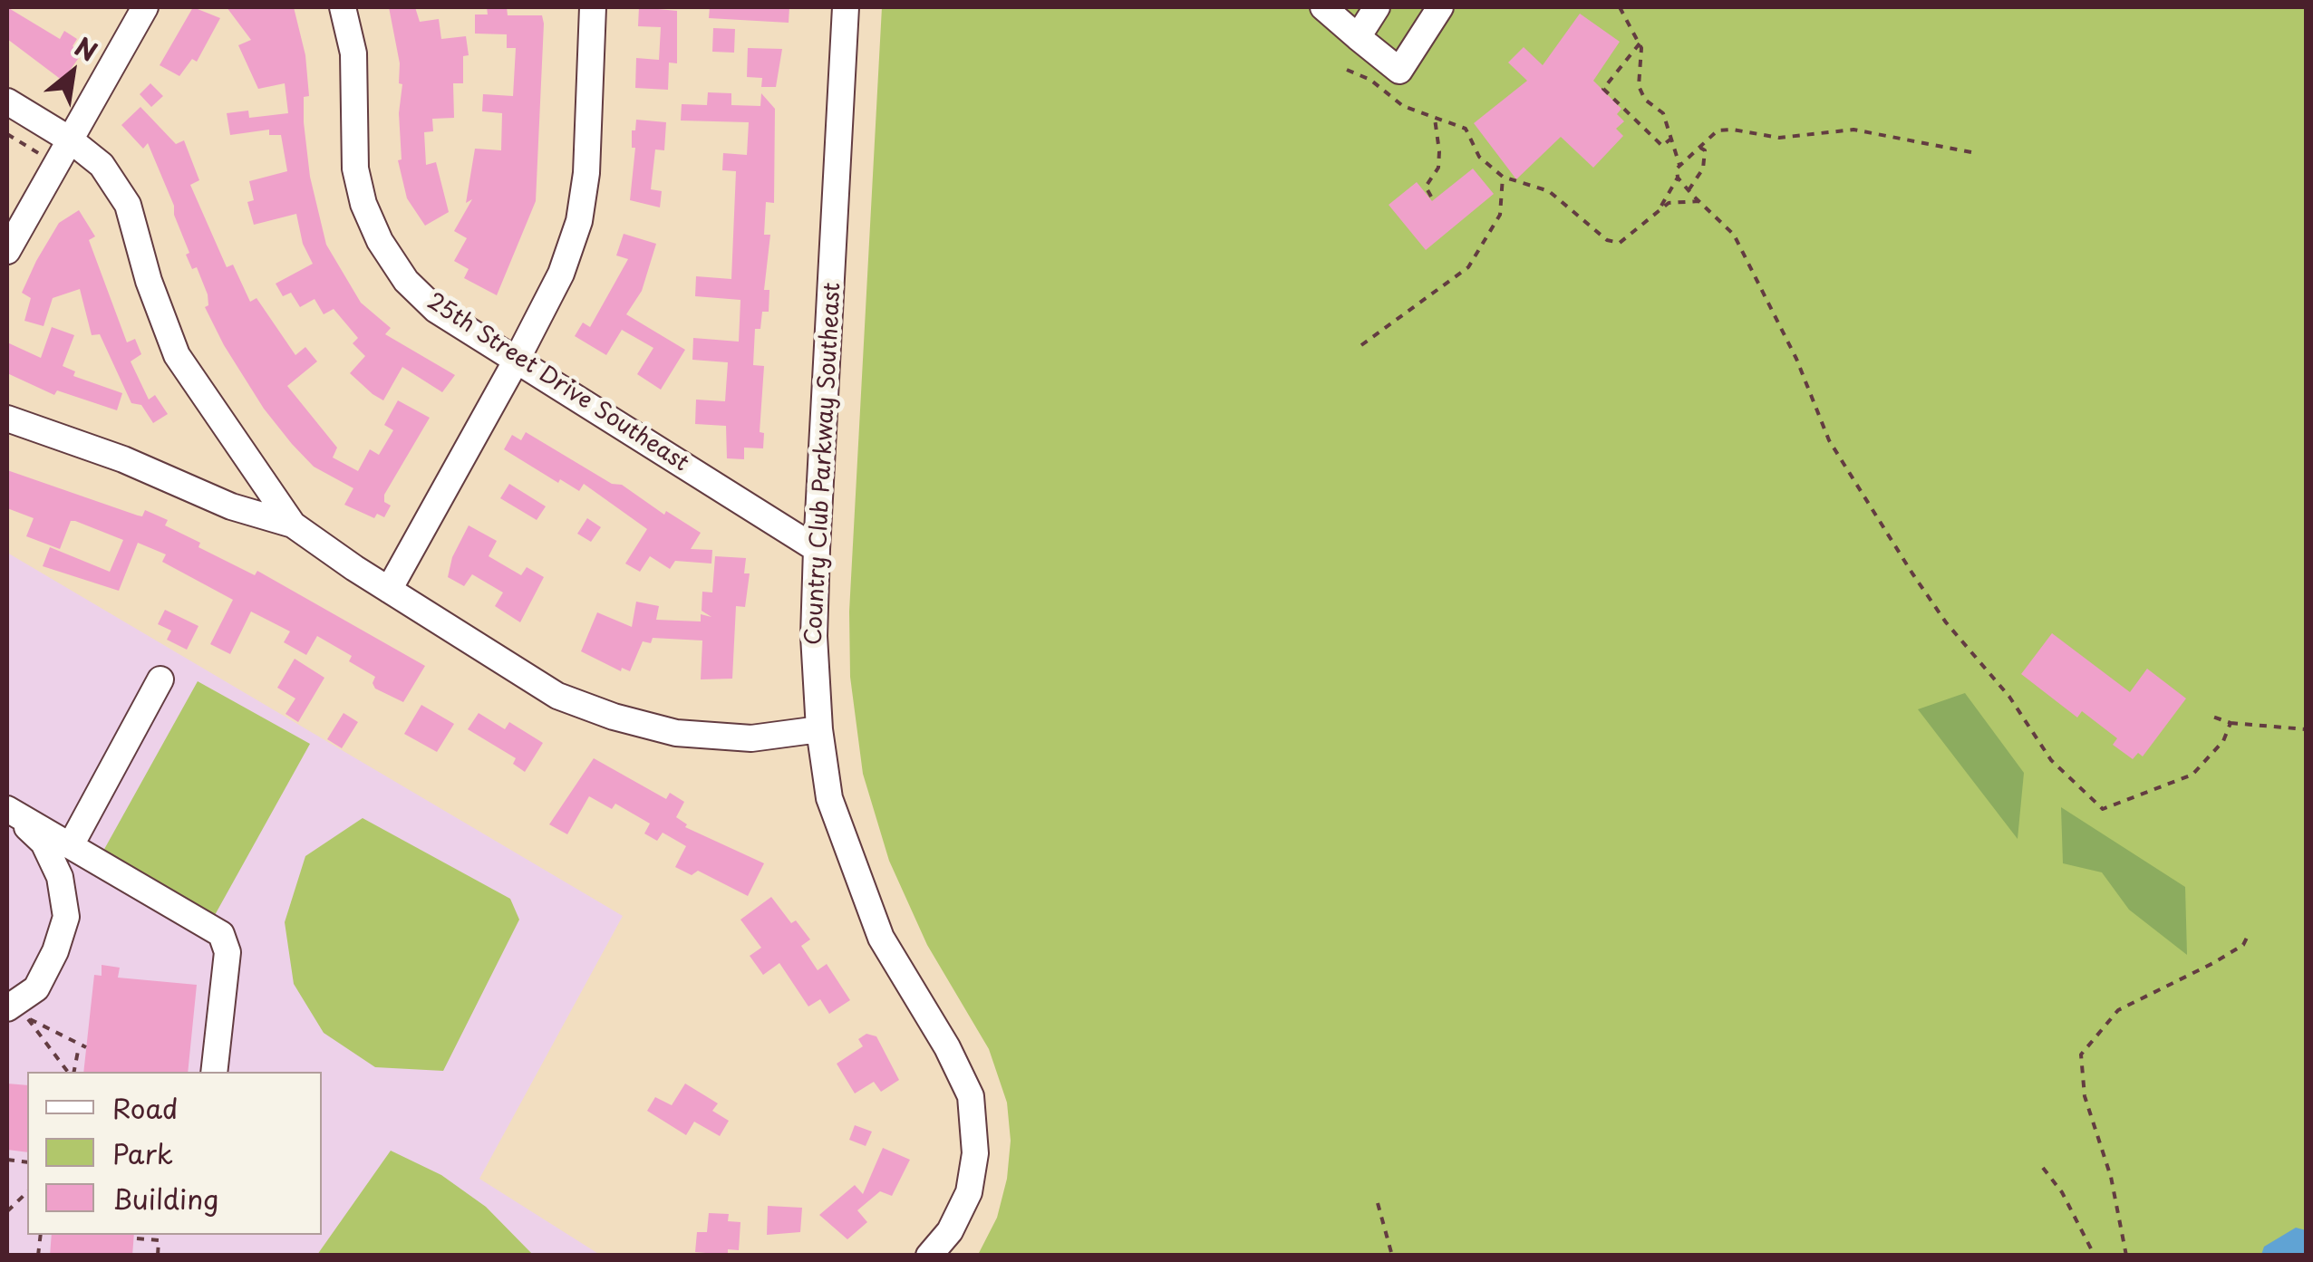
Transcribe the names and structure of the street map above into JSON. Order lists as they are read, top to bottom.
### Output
{
  "streets": {
    "street": ["25th Street Drive Southeast", "Country Club Parkway Southeast"]
  },
  "crossings": [
    ["25th Street Drive Southeast", "Country Club Parkway Southeast"]
  ],
  "legend": ["Road", "Park", "Building"],
  "north": "top right"
}
